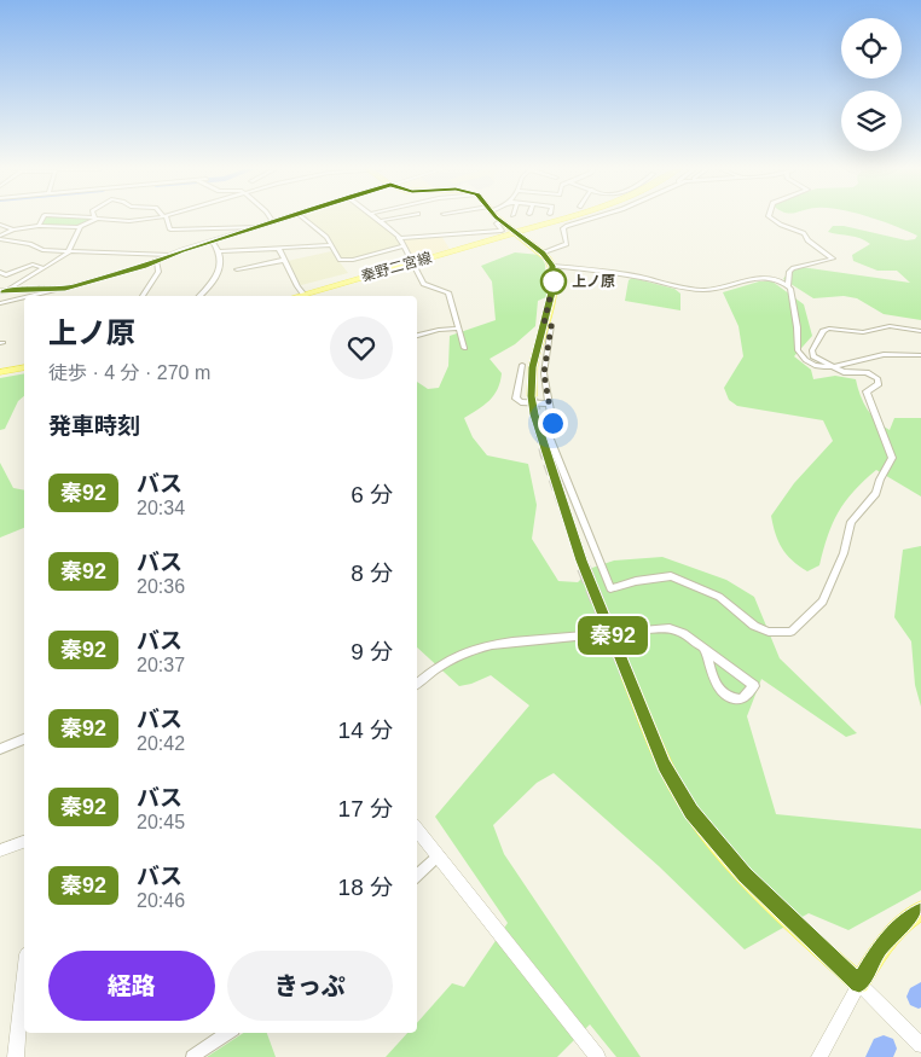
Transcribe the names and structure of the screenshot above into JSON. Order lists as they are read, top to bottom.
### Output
{
  "streets": {
    "main road": ["秦野二宮線"]
  },
  "places": ["上ノ原"],
  "lines": ["bus line 秦92"],
  "page": {
    "on_map": "秦92",
    "heading": [
      ["上ノ原", "徒歩 · 4 分 · 270 m"],
      "発車時刻"
    ],
    "list": [
      {
        "mark": "秦92",
        "name": "バス",
        "note": "20:34",
        "value": "6 分"
      },
      {
        "mark": "秦92",
        "name": "バス",
        "note": "20:36",
        "value": "8 分"
      },
      {
        "mark": "秦92",
        "name": "バス",
        "note": "20:37",
        "value": "9 分"
      },
      {
        "mark": "秦92",
        "name": "バス",
        "note": "20:42",
        "value": "14 分"
      },
      {
        "mark": "秦92",
        "name": "バス",
        "note": "20:45",
        "value": "17 分"
      },
      {
        "mark": "秦92",
        "name": "バス",
        "note": "20:46",
        "value": "18 分"
      }
    ],
    "buttons": ["経路", "きっぷ"]
  }
}
